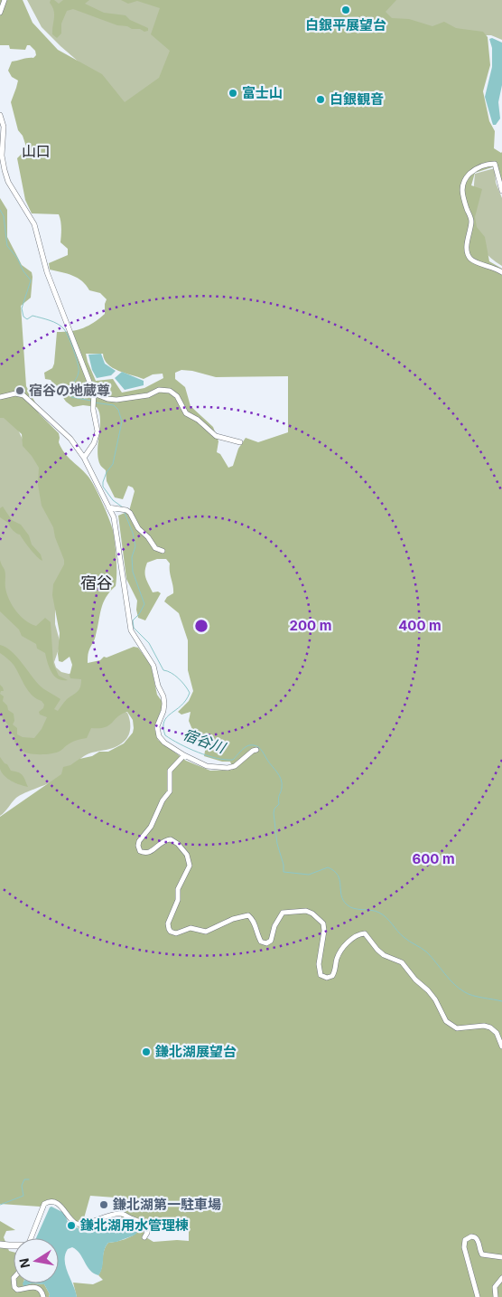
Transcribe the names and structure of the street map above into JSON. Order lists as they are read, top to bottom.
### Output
{
  "districts": ["山口", "宿谷"],
  "water": ["宿谷川"],
  "places": [
    "白銀平展望台",
    "富士山",
    "白銀観音",
    "宿谷の地蔵尊",
    "鎌北湖展望台",
    "鎌北湖第一駐車場",
    "鎌北湖用水管理棟"
  ],
  "north": "left",
  "rings": ["200 m", "400 m", "600 m"]
}
